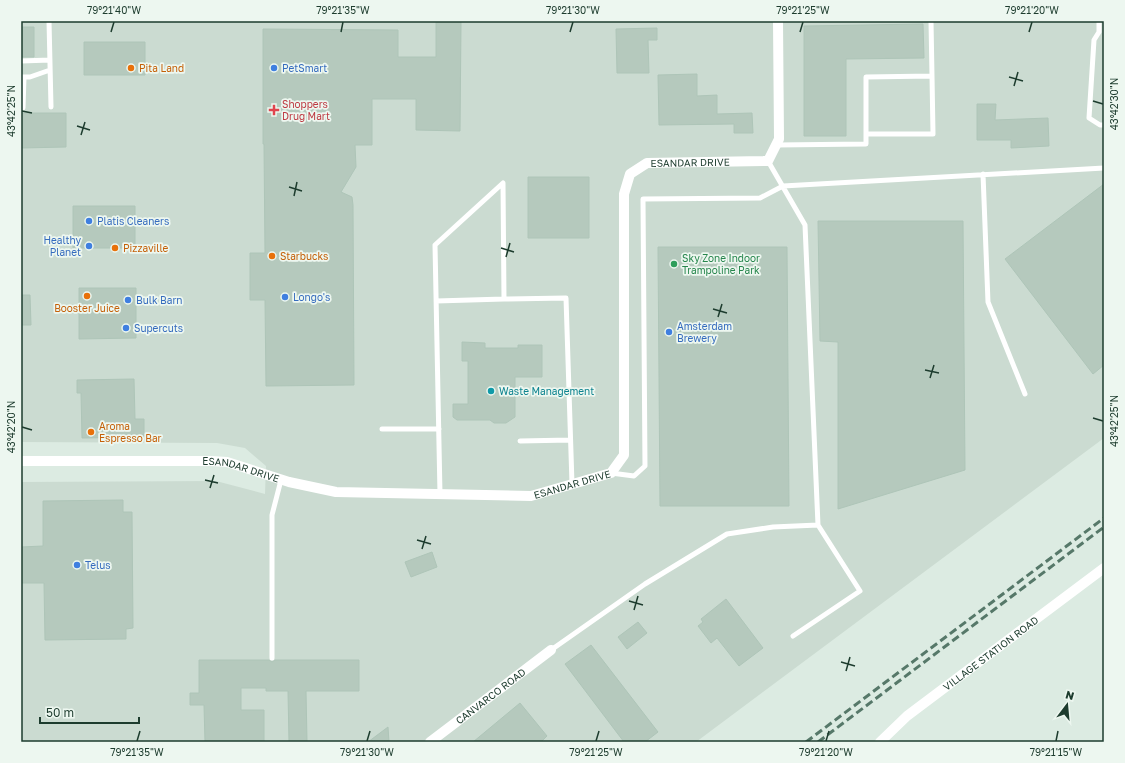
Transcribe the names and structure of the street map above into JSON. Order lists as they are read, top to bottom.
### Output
{
  "streets": {
    "street": ["ESANDAR DRIVE", "VILLAGE STATION ROAD", "CANVARCO ROAD"]
  },
  "places": {
    "other": [
      "Pita Land",
      "PetSmart",
      "Platis Cleaners",
      "Healthy Planet",
      "Pizzaville",
      "Starbucks",
      "Sky Zone Indoor Trampoline Park",
      "Booster Juice",
      "Longo's",
      "Bulk Barn",
      "Supercuts",
      "Amsterdam Brewery",
      "Waste Management",
      "Aroma Espresso Bar",
      "Telus"
    ],
    "health": ["Shoppers Drug Mart"]
  },
  "scale_bar": "50 m",
  "north": "top",
  "coordinates": [
    "79°21'40\"W",
    "79°21'35\"W",
    "79°21'30\"W",
    "79°21'25\"W",
    "79°21'20\"W",
    "43°42'30\"N",
    "43°42'25\"N",
    "43°42'20\"N",
    "79°21'15\"W"
  ]
}
